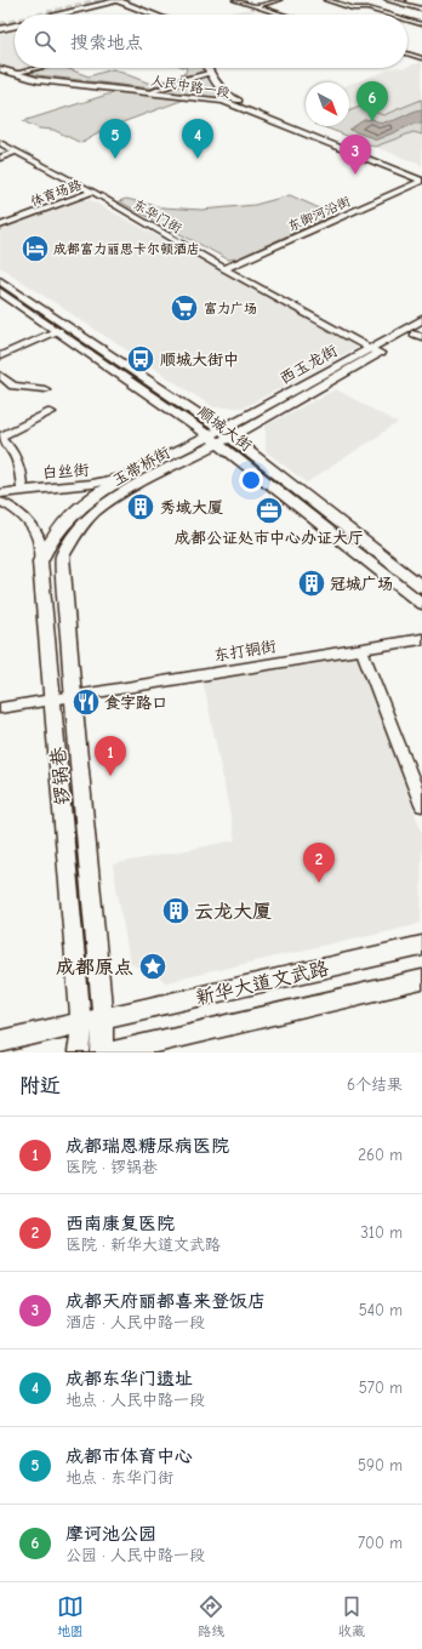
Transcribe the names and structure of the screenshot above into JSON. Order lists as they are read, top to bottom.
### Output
{
  "streets": {
    "main road": [
      "人民中路一段",
      "西玉龙街",
      "顺城大街",
      "玉带桥街",
      "锣锅巷",
      "新华大道文武路"
    ],
    "street": [
      "体育场路",
      "东御河沿街",
      "东华门街",
      "白丝街",
      "东打铜街"
    ]
  },
  "crossings": [
    ["人民中路一段", "东御河沿街"],
    ["体育场路", "东华门街"],
    ["东御河沿街", "东华门街"],
    ["东华门街", "西玉龙街"],
    ["西玉龙街", "顺城大街"],
    ["西玉龙街", "玉带桥街"],
    ["顺城大街", "玉带桥街"],
    ["玉带桥街", "锣锅巷"],
    ["东打铜街", "锣锅巷"],
    ["锣锅巷", "新华大道文武路"]
  ],
  "places": {
    "hotel": ["成都富力丽思卡尔顿酒店"],
    "supermarket": ["富力广场"],
    "bus stop": ["顺城大街中"],
    "building": ["秀域大厦", "冠城广场", "云龙大厦"],
    "office": ["成都公证处市中心办证大厅"],
    "restaurant": ["食字路口"],
    "place": ["成都原点"]
  },
  "north": "bottom right",
  "page": {
    "search": "搜索地点",
    "pins": [
      "6",
      "4",
      "5",
      "3",
      "1",
      "2"
    ],
    "heading": ["附近", "6个结果"],
    "list": [
      {
        "mark": "1",
        "name": "成都瑞恩糖尿病医院",
        "note": "医院 · 锣锅巷",
        "value": "260 m"
      },
      {
        "mark": "2",
        "name": "西南康复医院",
        "note": "医院 · 新华大道文武路",
        "value": "310 m"
      },
      {
        "mark": "3",
        "name": "成都天府丽都喜来登饭店",
        "note": "酒店 · 人民中路一段",
        "value": "540 m"
      },
      {
        "mark": "4",
        "name": "成都东华门遗址",
        "note": "地点 · 人民中路一段",
        "value": "570 m"
      },
      {
        "mark": "5",
        "name": "成都市体育中心",
        "note": "地点 · 东华门街",
        "value": "590 m"
      },
      {
        "mark": "6",
        "name": "摩诃池公园",
        "note": "公园 · 人民中路一段",
        "value": "700 m"
      }
    ],
    "nav": ["地图", "路线", "收藏"]
  }
}
